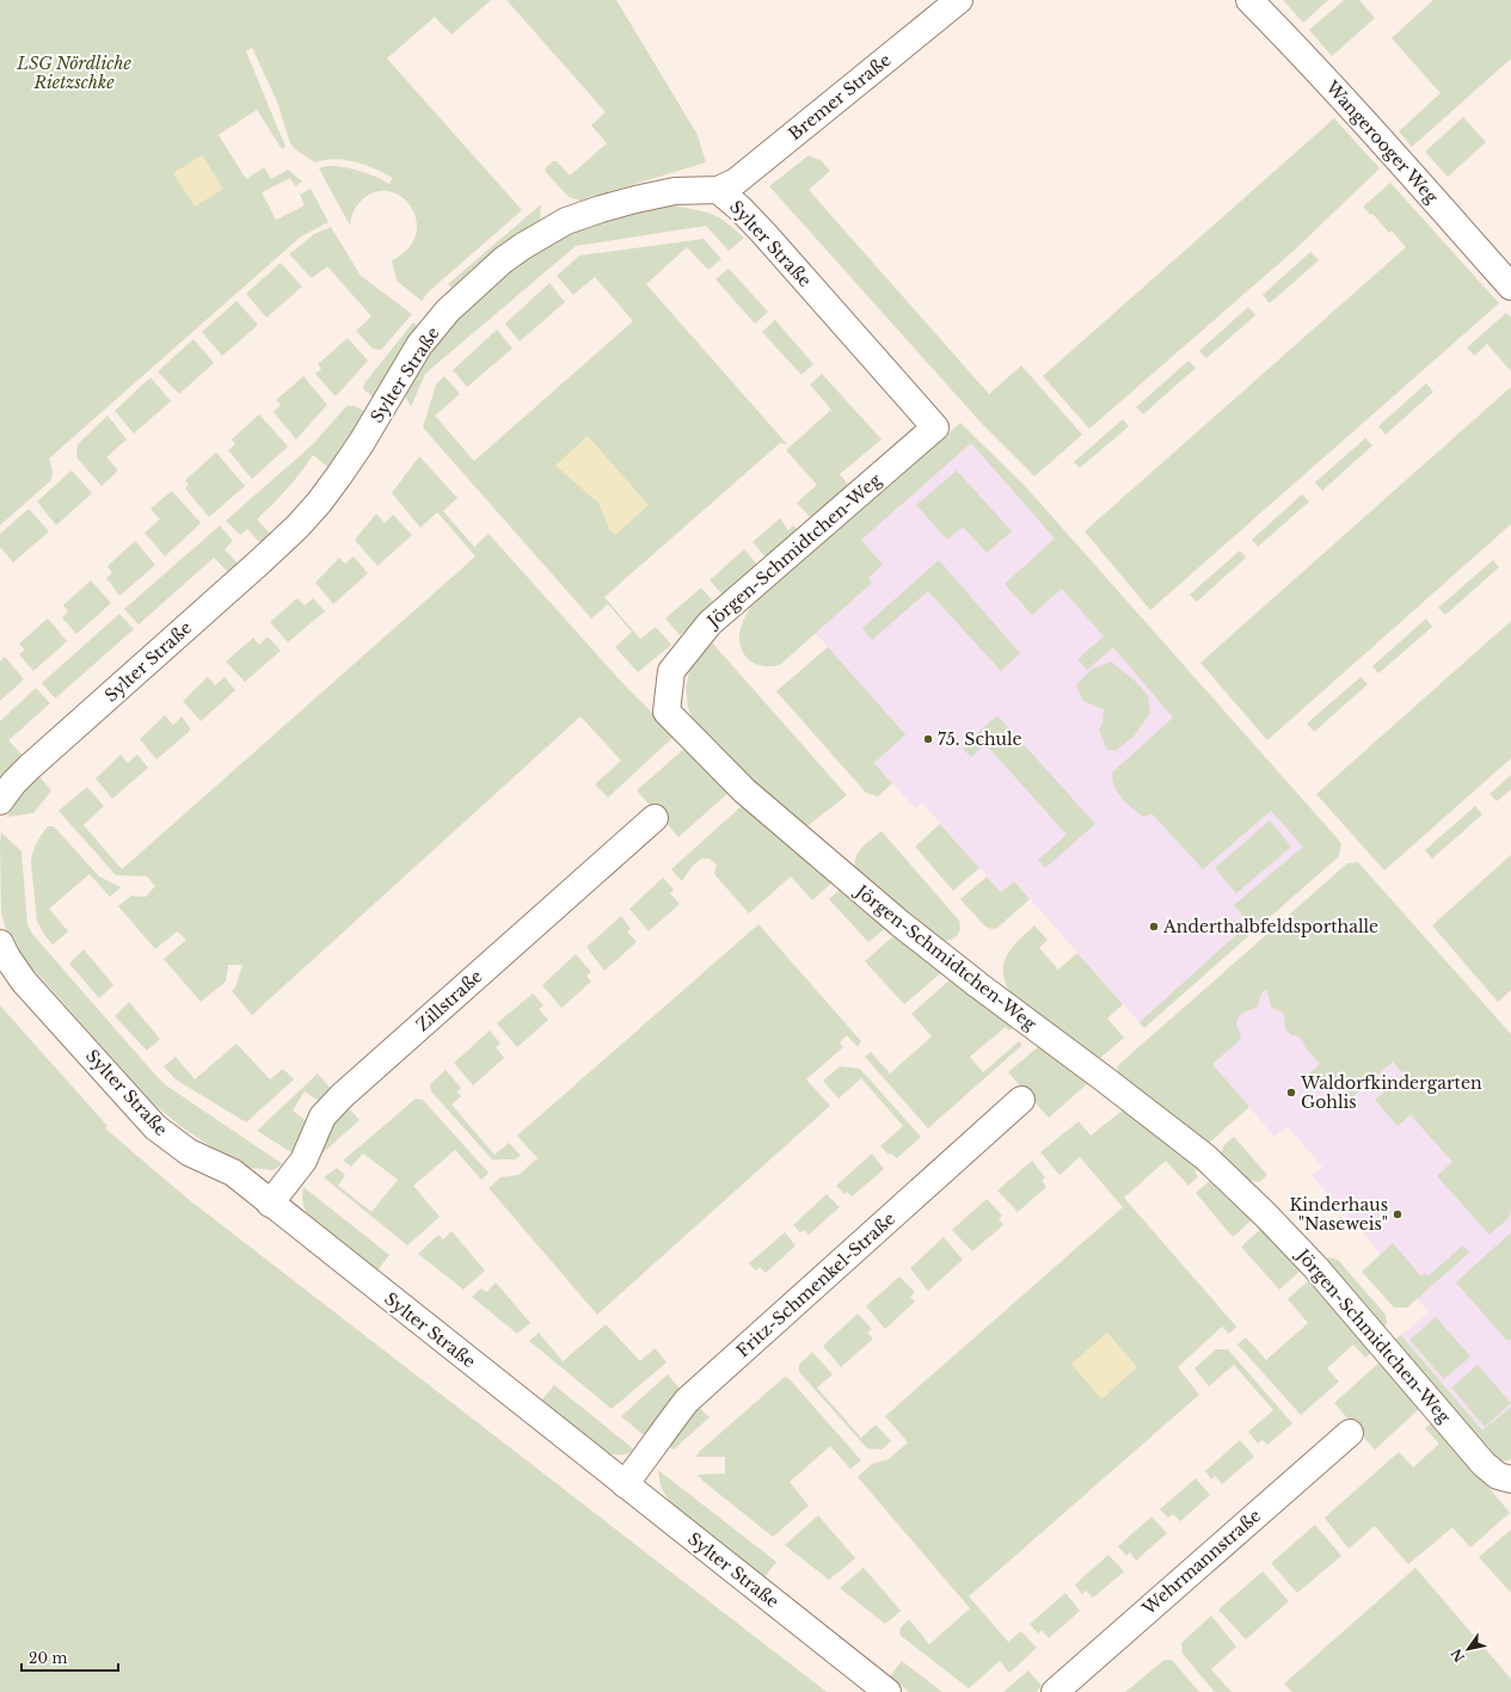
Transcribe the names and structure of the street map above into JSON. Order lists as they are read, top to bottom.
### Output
{
  "streets": {
    "street": [
      "Bremer Straße",
      "Wangerooger Weg",
      "Sylter Straße",
      "Jörgen-Schmidtchen-Weg",
      "Zillstraße",
      "Fritz-Schmenkel-Straße",
      "Wehrmannstraße"
    ]
  },
  "crossings": [
    ["Bremer Straße", "Sylter Straße"],
    ["Sylter Straße", "Jörgen-Schmidtchen-Weg"],
    ["Sylter Straße", "Zillstraße"],
    ["Sylter Straße", "Fritz-Schmenkel-Straße"]
  ],
  "parks": ["LSG Nördliche Rietzschke"],
  "places": [
    "75. Schule",
    "Anderthalbfeldsporthalle",
    "Waldorfkindergarten Gohlis",
    "Kinderhaus \"Naseweis\""
  ],
  "scale_bar": "20 m",
  "north": "bottom left"
}
